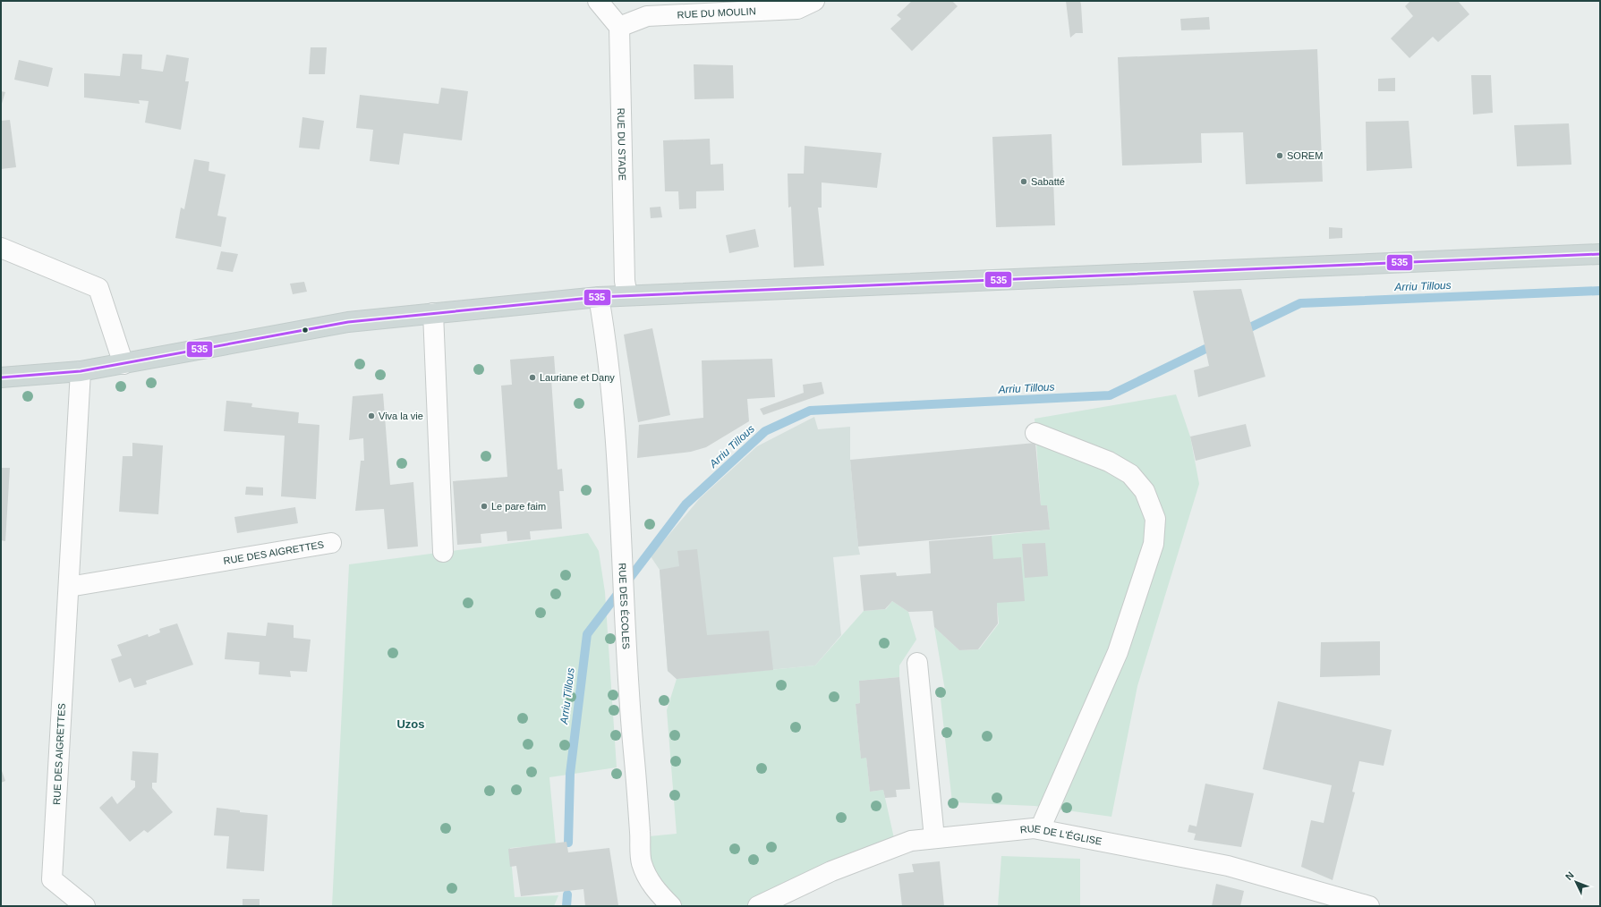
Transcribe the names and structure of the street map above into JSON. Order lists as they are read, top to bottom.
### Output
{
  "streets": {
    "street": [
      "RUE DU MOULIN",
      "RUE DU STADE",
      "RUE DES AIGRETTES",
      "RUE DES ÉCOLES",
      "RUE DE L'ÉGLISE"
    ]
  },
  "crossings": [
    ["RUE DU MOULIN", "RUE DU STADE"]
  ],
  "districts": ["Uzos"],
  "water": ["Arriu Tillous"],
  "places": [
    "SOREM",
    "Sabatté",
    "Lauriane et Dany",
    "Viva la vie",
    "Le pare faim"
  ],
  "lines": ["transit line 535"],
  "north": "top left"
}
